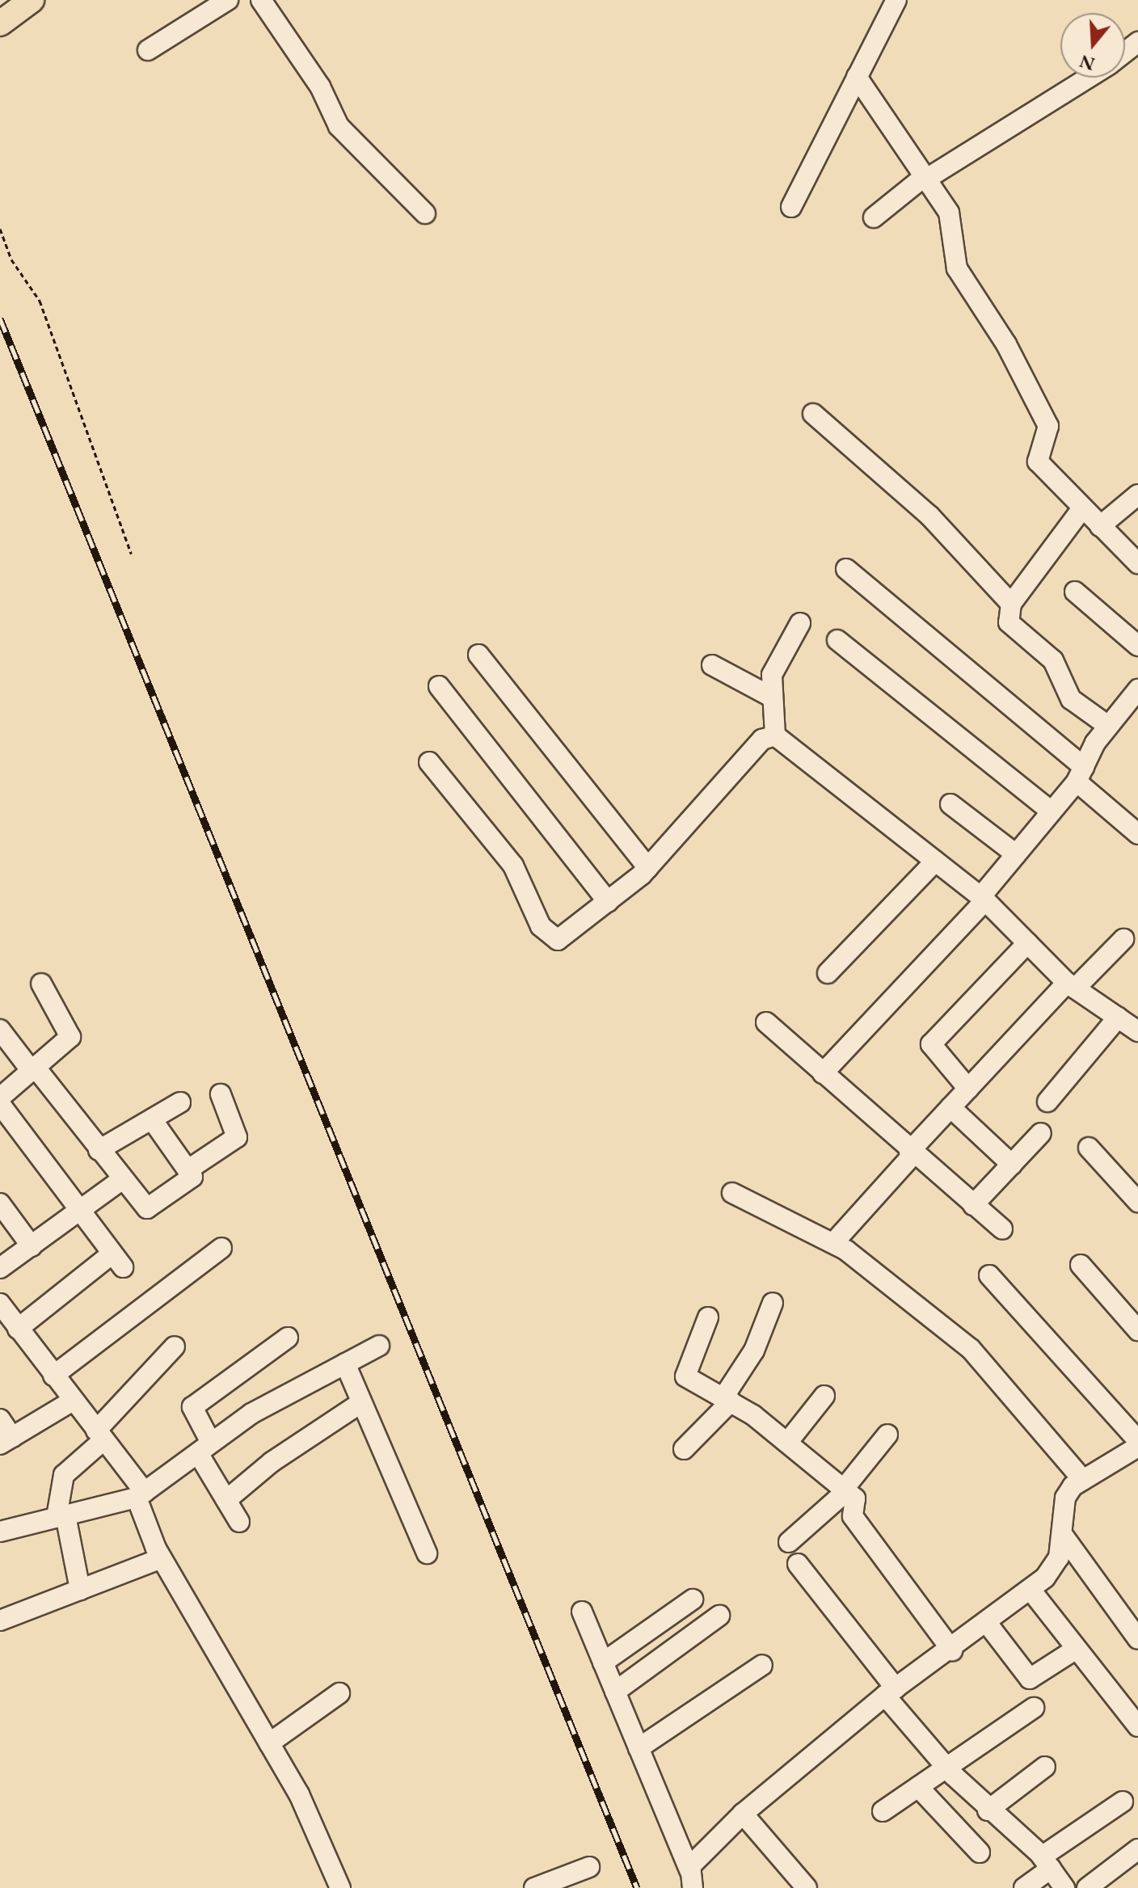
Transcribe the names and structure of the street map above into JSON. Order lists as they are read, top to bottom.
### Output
{
  "north": "bottom"
}
